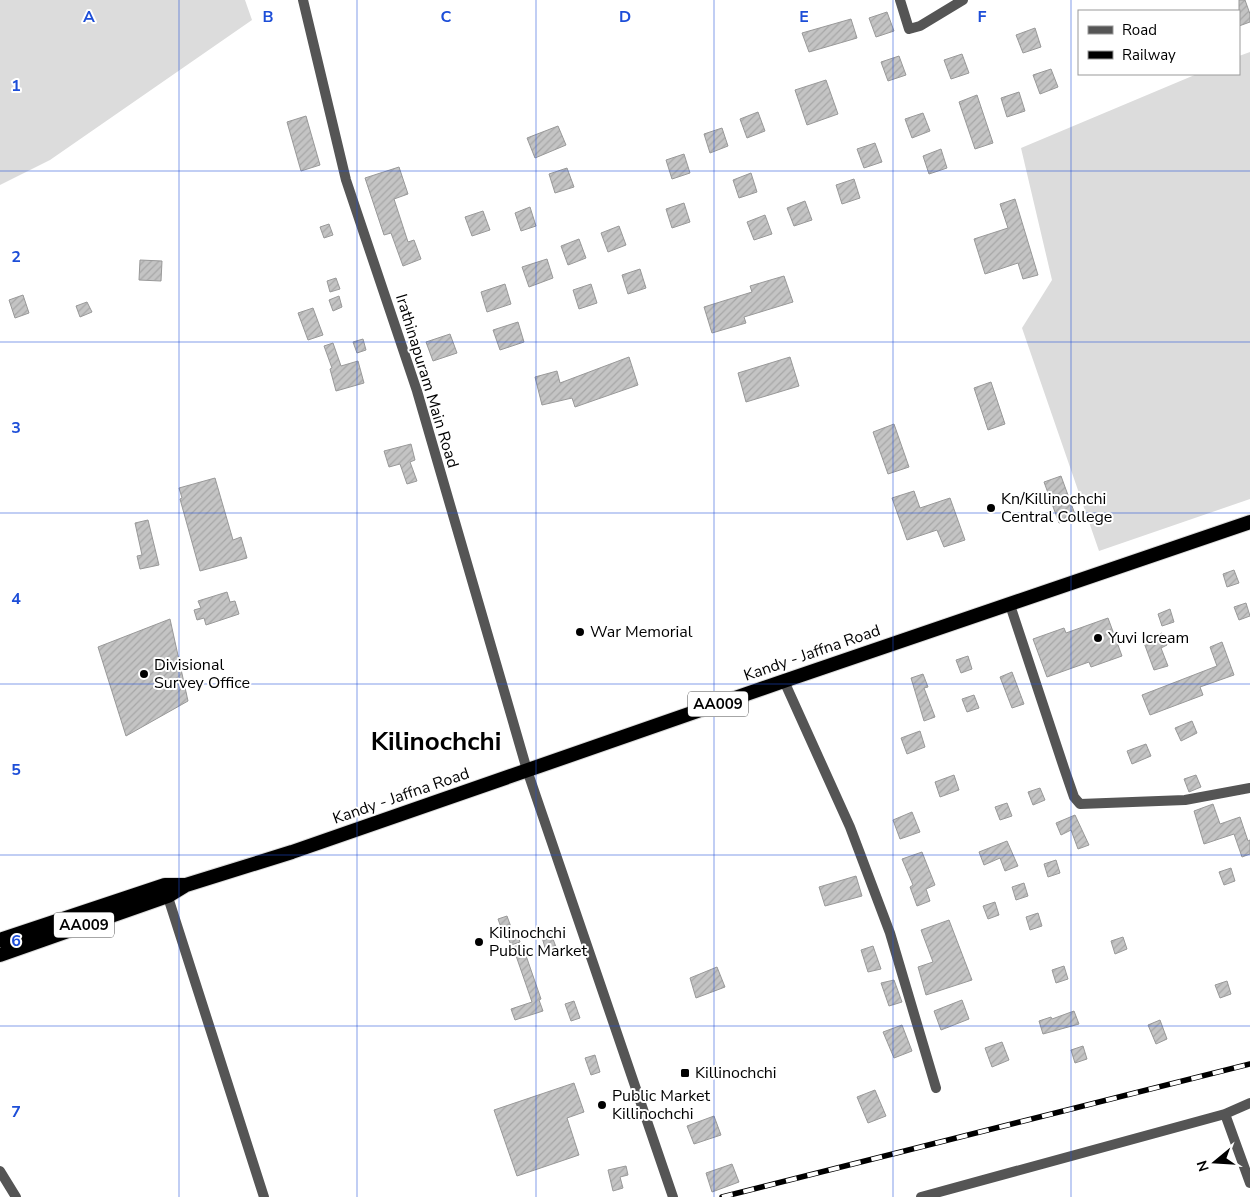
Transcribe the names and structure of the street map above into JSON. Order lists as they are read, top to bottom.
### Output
{
  "streets": {
    "highway": ["Kandy - Jaffna Road", "AA009"],
    "street": ["Irathinapuram Main Road"]
  },
  "crossings": [
    ["Irathinapuram Main Road", "Kandy - Jaffna Road"]
  ],
  "districts": ["Kilinochchi"],
  "places": {
    "other": [
      "Kn/Killinochchi Central College",
      "War Memorial",
      "Yuvi Icream",
      "Divisional Survey Office",
      "Kilinochchi Public Market",
      "Public Market Killinochchi"
    ],
    "transit": ["Killinochchi"]
  },
  "legend": ["Road", "Railway"],
  "north": "left",
  "grid": {
    "columns": [
      "A",
      "B",
      "C",
      "D",
      "E",
      "F"
    ],
    "rows": [
      "1",
      "2",
      "3",
      "4",
      "5",
      "6",
      "7"
    ]
  }
}
